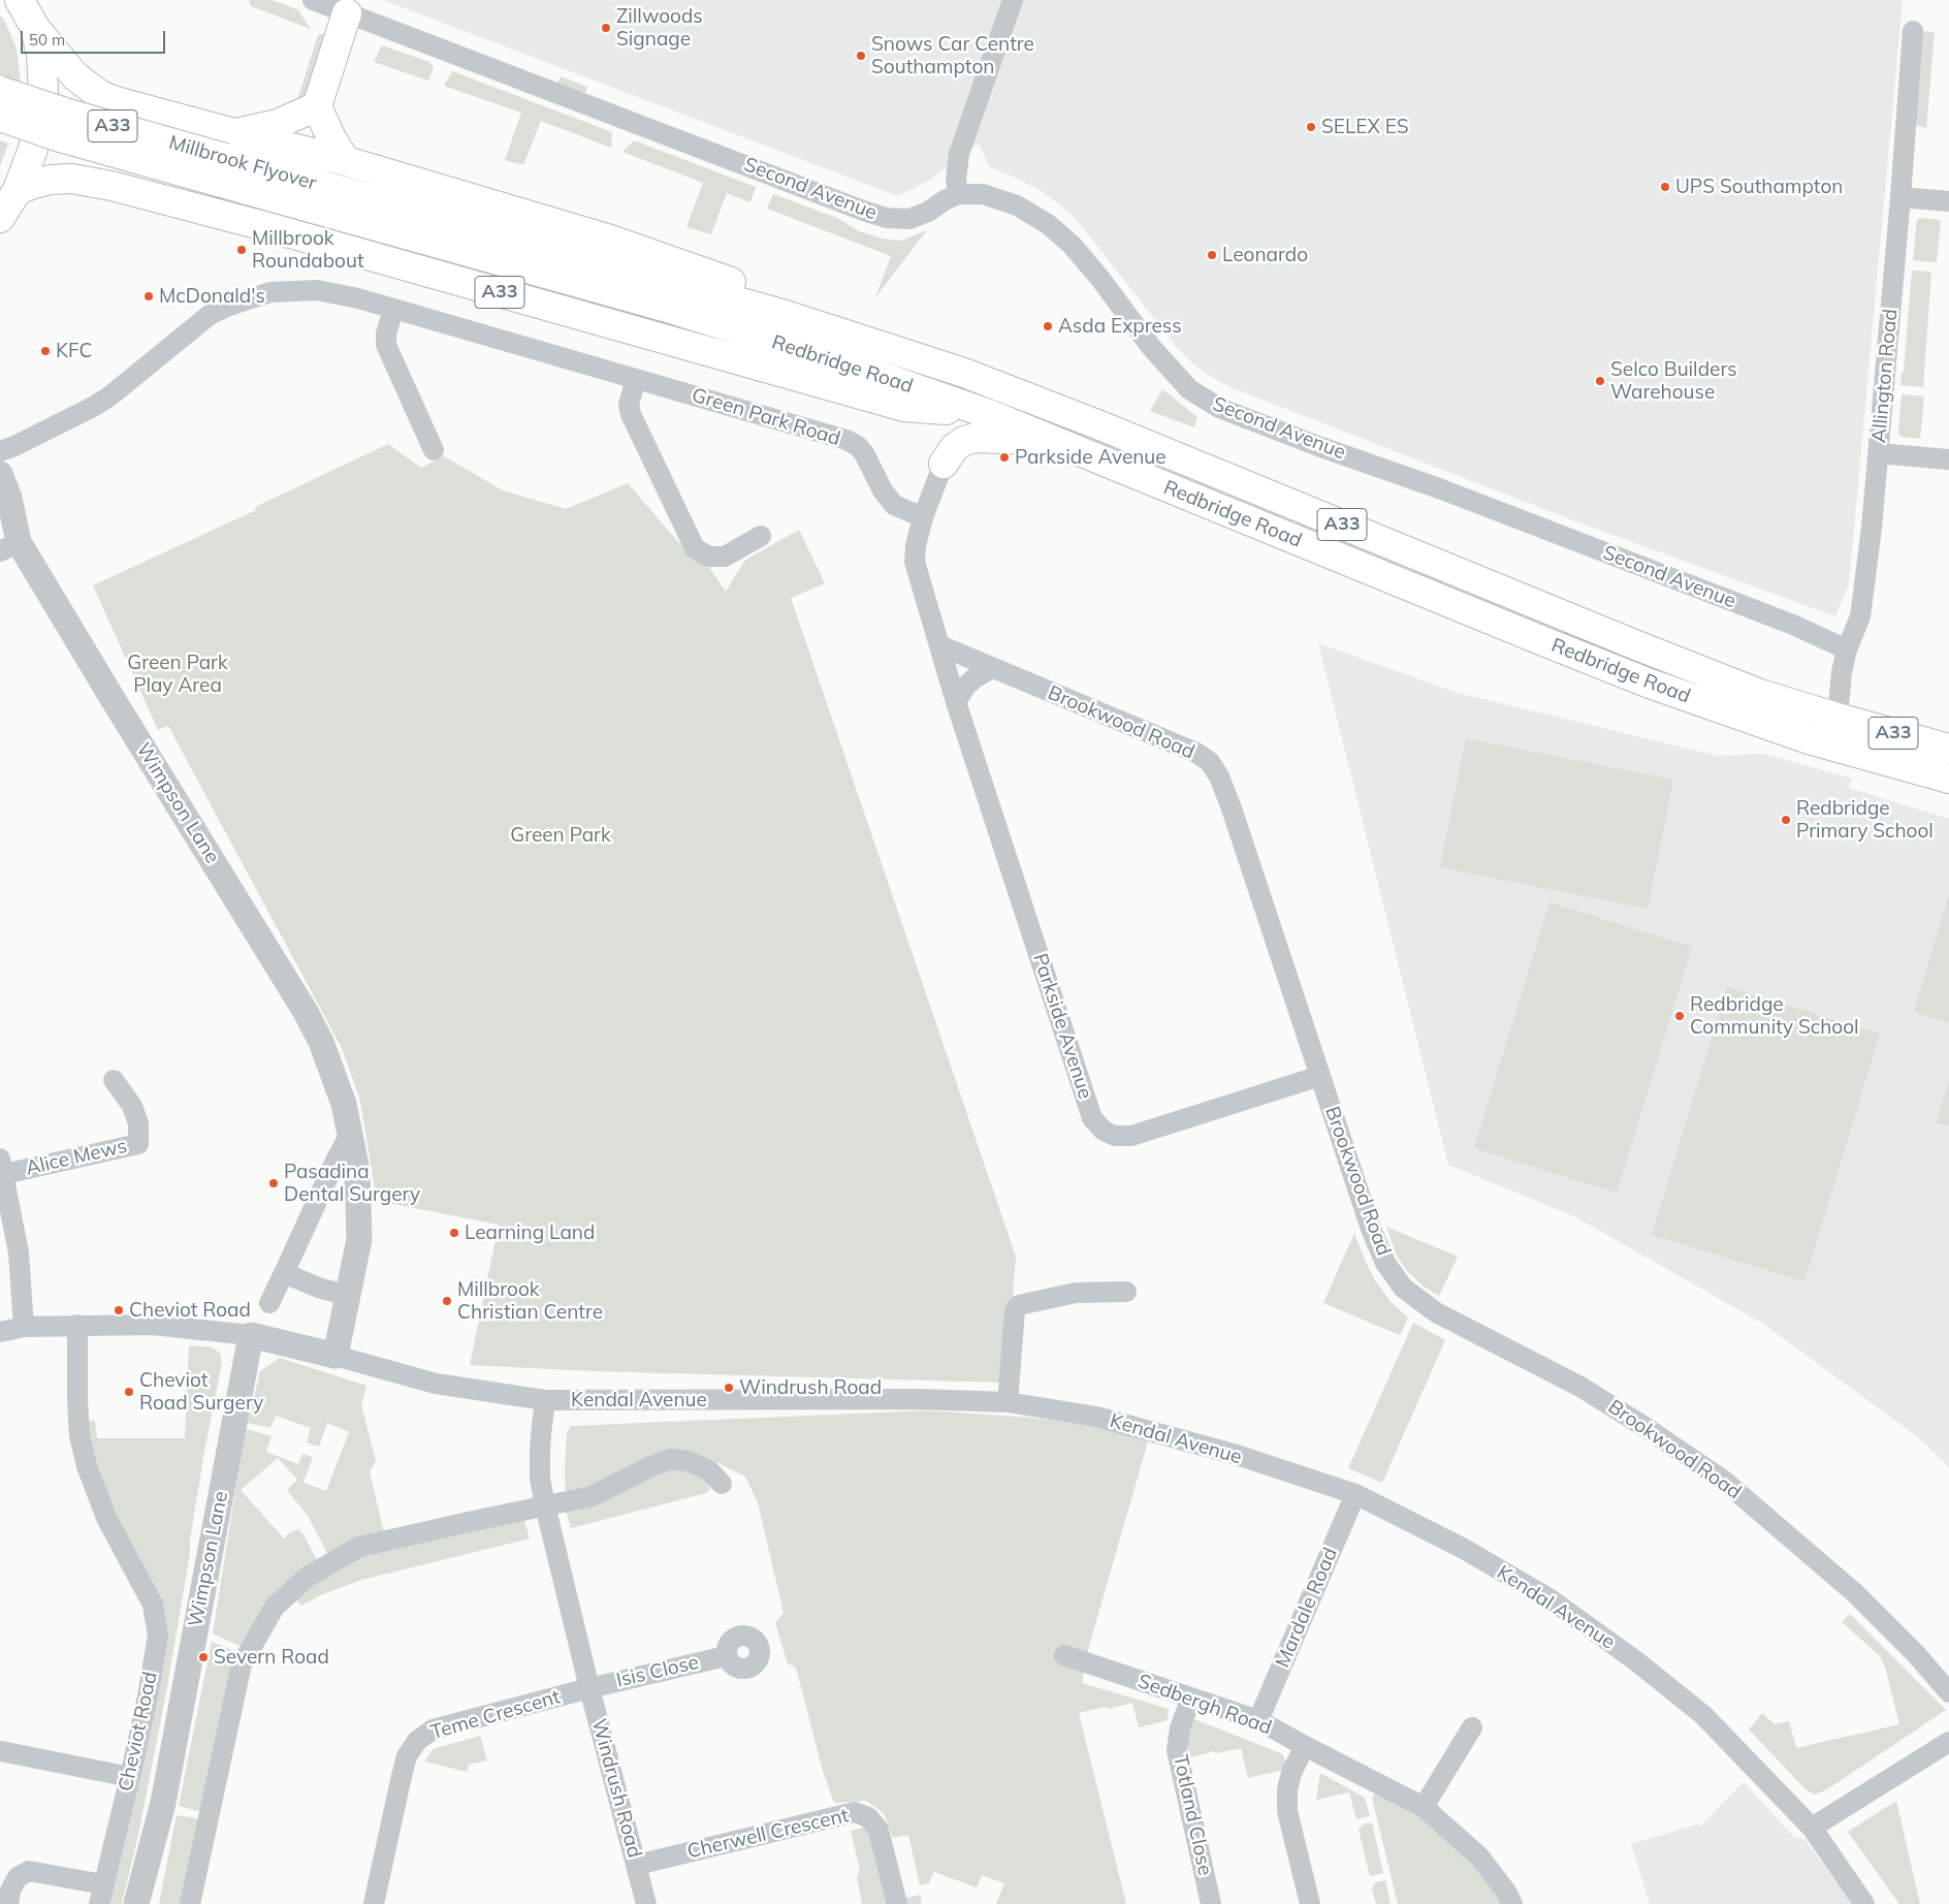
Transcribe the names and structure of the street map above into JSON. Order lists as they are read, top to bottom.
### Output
{
  "streets": {
    "main road": ["A33", "Millbrook Flyover", "Redbridge Road"],
    "street": [
      "Second Avenue",
      "Allington Road",
      "Green Park Road",
      "Brookwood Road",
      "Wimpson Lane",
      "Parkside Avenue",
      "Alice Mews",
      "Kendal Avenue",
      "Mardale Road",
      "Isis Close",
      "Sedbergh Road",
      "Teme Crescent",
      "Cheviot Road",
      "Windrush Road",
      "Totland Close",
      "Cherwell Crescent"
    ]
  },
  "crossings": [
    ["A33", "Millbrook Flyover"],
    ["A33", "Redbridge Road"],
    ["Millbrook Flyover", "Redbridge Road"],
    ["Second Avenue", "Allington Road"],
    ["Redbridge Road", "Allington Road"],
    ["Green Park Road", "Parkside Avenue"],
    ["Brookwood Road", "Parkside Avenue"],
    ["Wimpson Lane", "Kendal Avenue"],
    ["Kendal Avenue", "Mardale Road"],
    ["Kendal Avenue", "Windrush Road"],
    ["Mardale Road", "Sedbergh Road"],
    ["Isis Close", "Teme Crescent"],
    ["Isis Close", "Windrush Road"],
    ["Sedbergh Road", "Totland Close"],
    ["Teme Crescent", "Windrush Road"],
    ["Windrush Road", "Cherwell Crescent"]
  ],
  "parks": ["Green Park Play Area", "Green Park"],
  "places": [
    "Zillwoods Signage",
    "Snows Car Centre Southampton",
    "SELEX ES",
    "UPS Southampton",
    "Millbrook Roundabout",
    "Leonardo",
    "McDonald's",
    "Asda Express",
    "KFC",
    "Selco Builders Warehouse",
    "Parkside Avenue",
    "Redbridge Primary School",
    "Redbridge Community School",
    "Pasadina Dental Surgery",
    "Learning Land",
    "Millbrook Christian Centre",
    "Cheviot Road",
    "Windrush Road",
    "Cheviot Road Surgery",
    "Severn Road"
  ],
  "scale_bar": "50 m"
}
